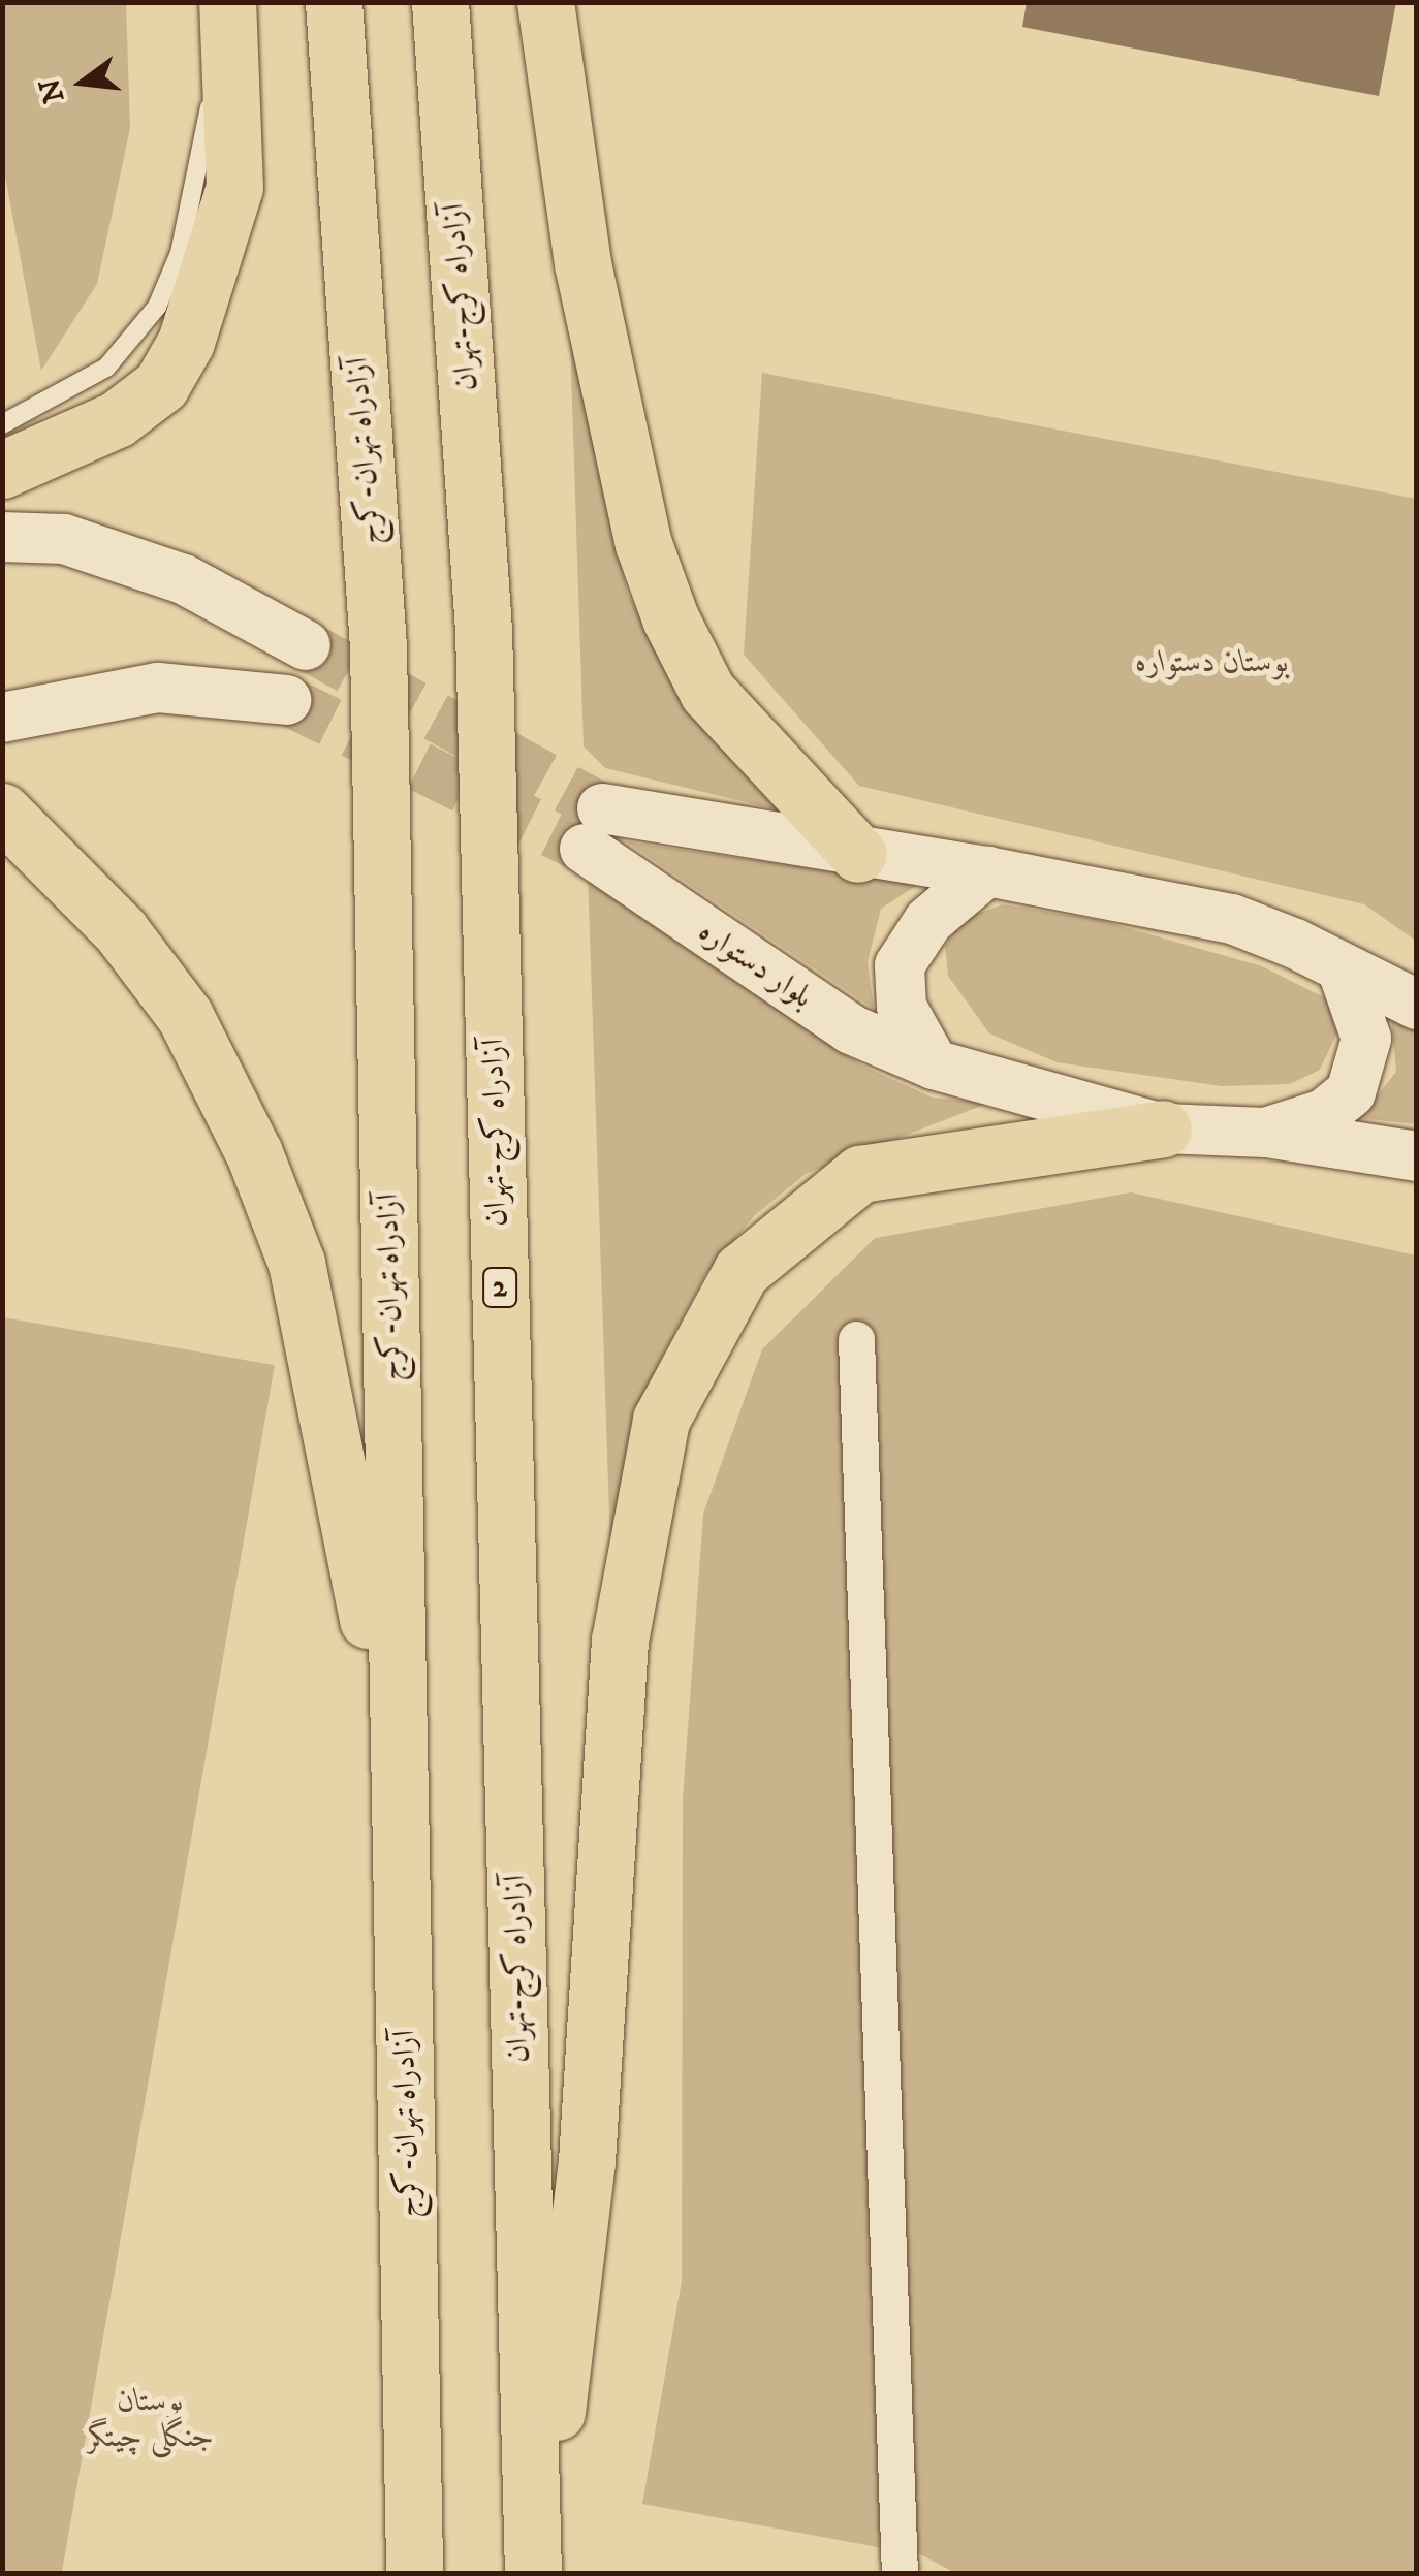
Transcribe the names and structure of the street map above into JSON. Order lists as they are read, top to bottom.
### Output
{
  "streets": {
    "highway": ["آزادراه کرج-تهران", "آزادراه تهران-کرج", "2"],
    "main road": ["بلوار دستواره"]
  },
  "parks": ["بوستان دستواره", "بوستان جنگلی چیتگر"],
  "north": "left"
}
